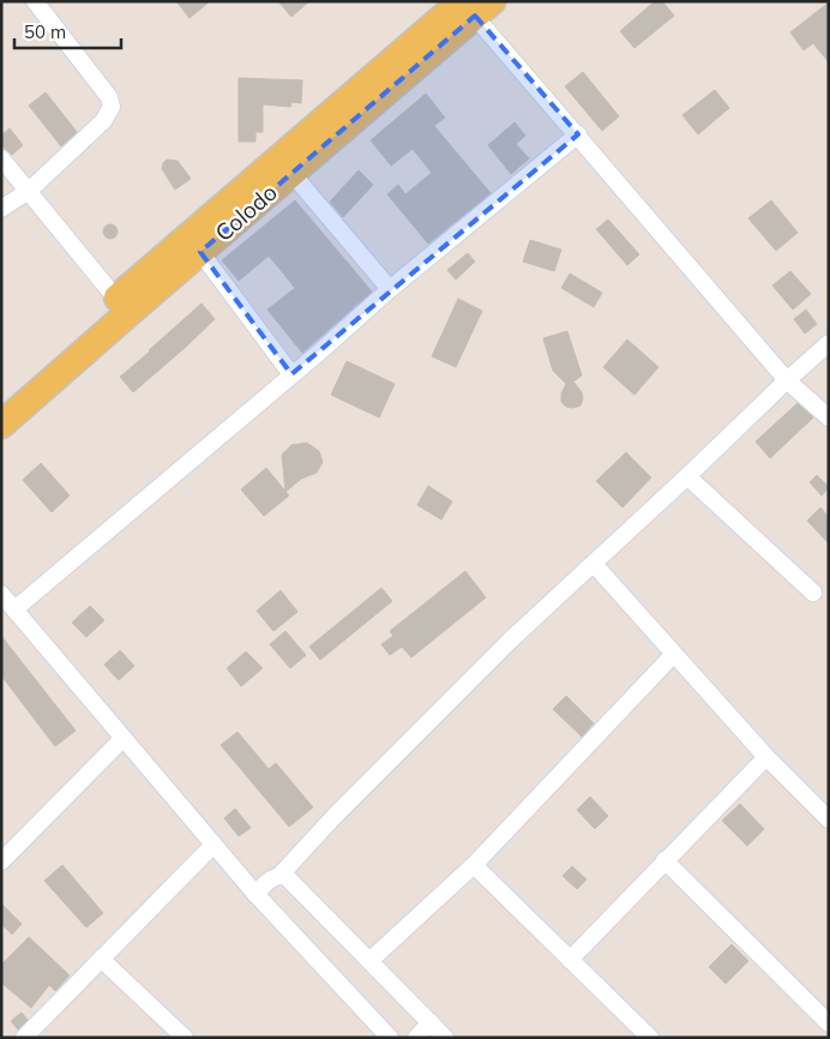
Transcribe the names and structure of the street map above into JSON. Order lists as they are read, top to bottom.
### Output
{
  "streets": {
    "main road": ["Colodo"]
  },
  "scale_bar": "50 m"
}
